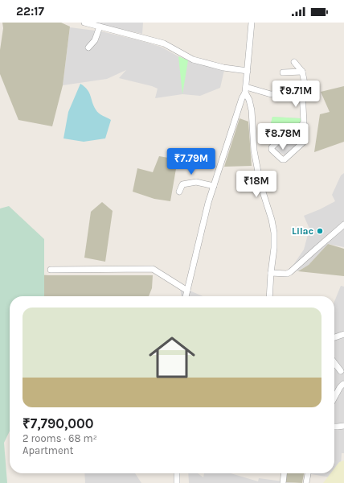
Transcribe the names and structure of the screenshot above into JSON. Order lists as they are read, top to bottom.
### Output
{
  "places": ["Lilac"],
  "page": {
    "status": "22:17",
    "price": [
      "₹9.71M",
      "₹8.78M",
      "₹7.79M",
      "₹18M"
    ],
    "list": [
      {
        "name": "₹7,790,000",
        "note": "2 rooms · 68 m² · Apartment"
      }
    ]
  }
}
